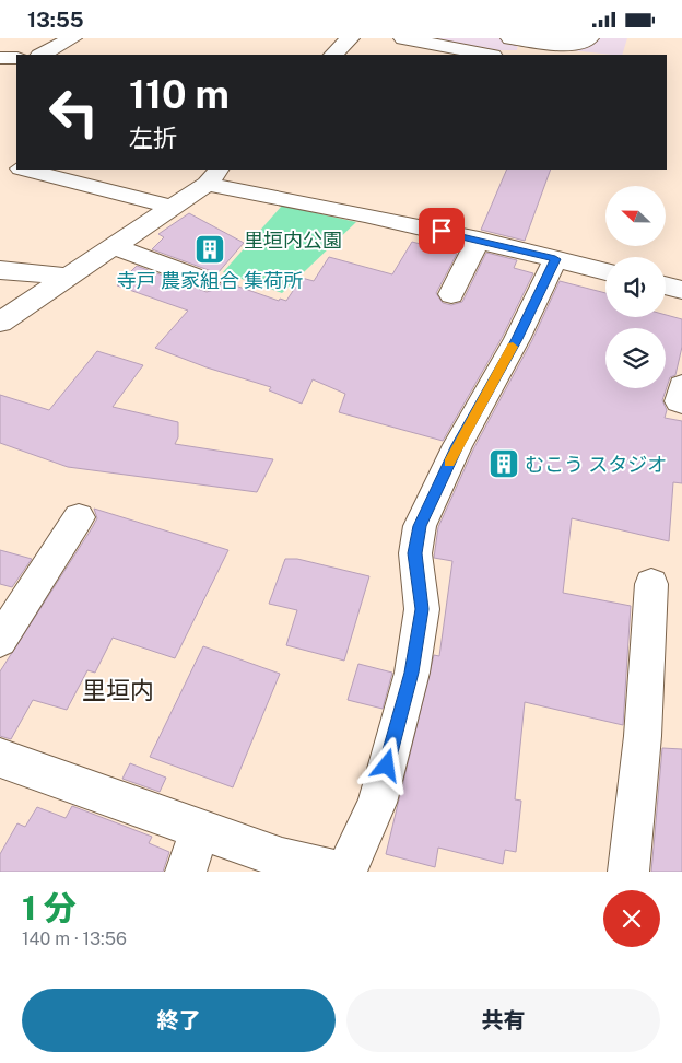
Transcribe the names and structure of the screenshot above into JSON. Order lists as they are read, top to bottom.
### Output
{
  "districts": ["里垣内"],
  "parks": ["里垣内公園"],
  "places": {
    "building": ["寺戸 農家組合 集荷所", "むこう スタジオ"]
  },
  "north": "left",
  "page": {
    "status": "13:55",
    "turn": ["110 m", "左折"],
    "heading": ["1 分", "140 m · 13:56"],
    "buttons": ["終了", "共有"]
  }
}
